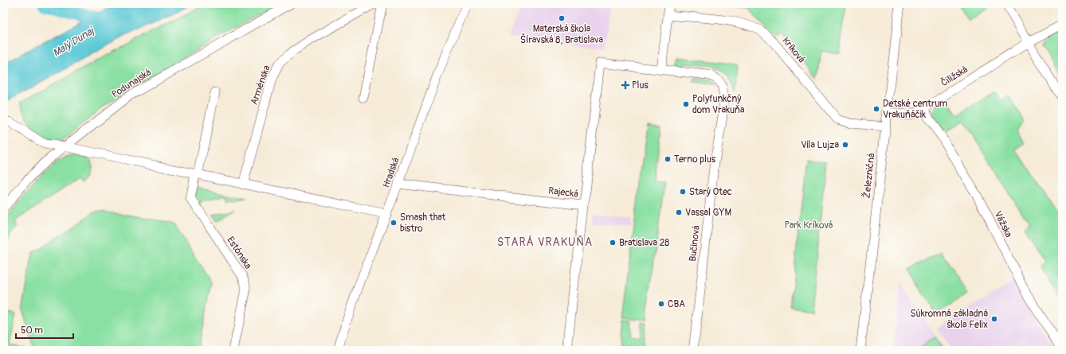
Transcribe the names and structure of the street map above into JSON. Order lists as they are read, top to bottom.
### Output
{
  "streets": {
    "street": [
      "Kríková",
      "Čiližská",
      "Podunajská",
      "Arménska",
      "Hradská",
      "Železničná",
      "Rajecká",
      "Vážska",
      "Bučinová",
      "Estónska"
    ]
  },
  "crossings": [
    ["Kríková", "Železničná"],
    ["Čiližská", "Železničná"],
    ["Čiližská", "Vážska"],
    ["Hradská", "Rajecká"],
    ["Rajecká", "Bučinová"]
  ],
  "districts": ["STARÁ VRAKUŇA"],
  "water": ["Malý Dunaj"],
  "parks": ["Park Kríková"],
  "places": {
    "other": [
      "Materská škola Šíravská 8, Bratislava",
      "Polyfunkčný dom Vrakuňa",
      "Detské centrum Vrakuňáčik",
      "Vila Lujza",
      "Terno plus",
      "Starý Otec",
      "Vassal GYM",
      "Smash that bistro",
      "Bratislava 28",
      "CBA",
      "Súkromná základná škola Felix"
    ],
    "health": ["Plus"]
  },
  "scale_bar": "50 m"
}
